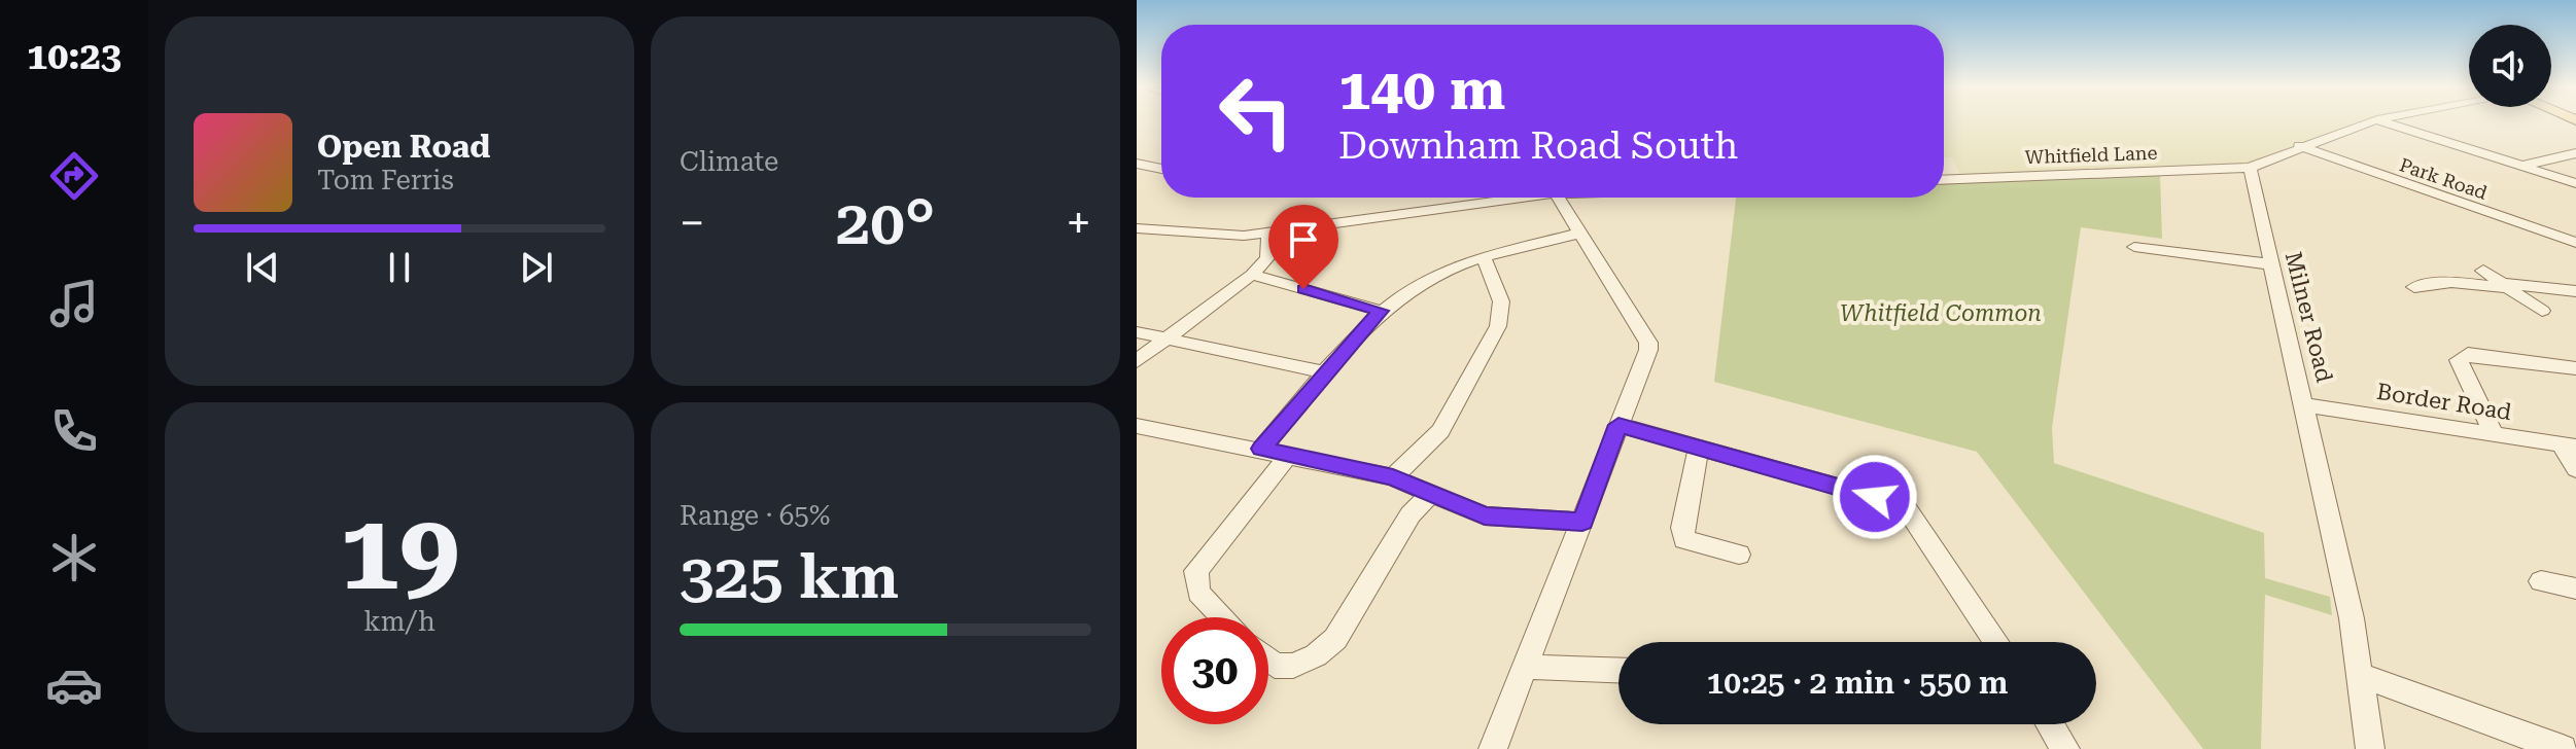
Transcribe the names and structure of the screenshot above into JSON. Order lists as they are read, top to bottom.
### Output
{
  "streets": {
    "street": [
      "Whitfield Lane",
      "Park Road",
      "Milner Road",
      "Border Road"
    ]
  },
  "crossings": [
    ["Whitfield Lane", "Milner Road"],
    ["Milner Road", "Border Road"]
  ],
  "parks": ["Whitfield Common"],
  "page": {
    "tabs": "10:23",
    "tile": [
      "Climate",
      ["19", "km/h"],
      ["Range · 65%", "325 km"]
    ],
    "turn": ["140 m", "Downham Road South"],
    "song": ["Open Road", "Tom Ferris"],
    "heat": ["−", "20°", "+"],
    "limit": "30",
    "trip": "10:25 · 2 min · 550 m"
  }
}
